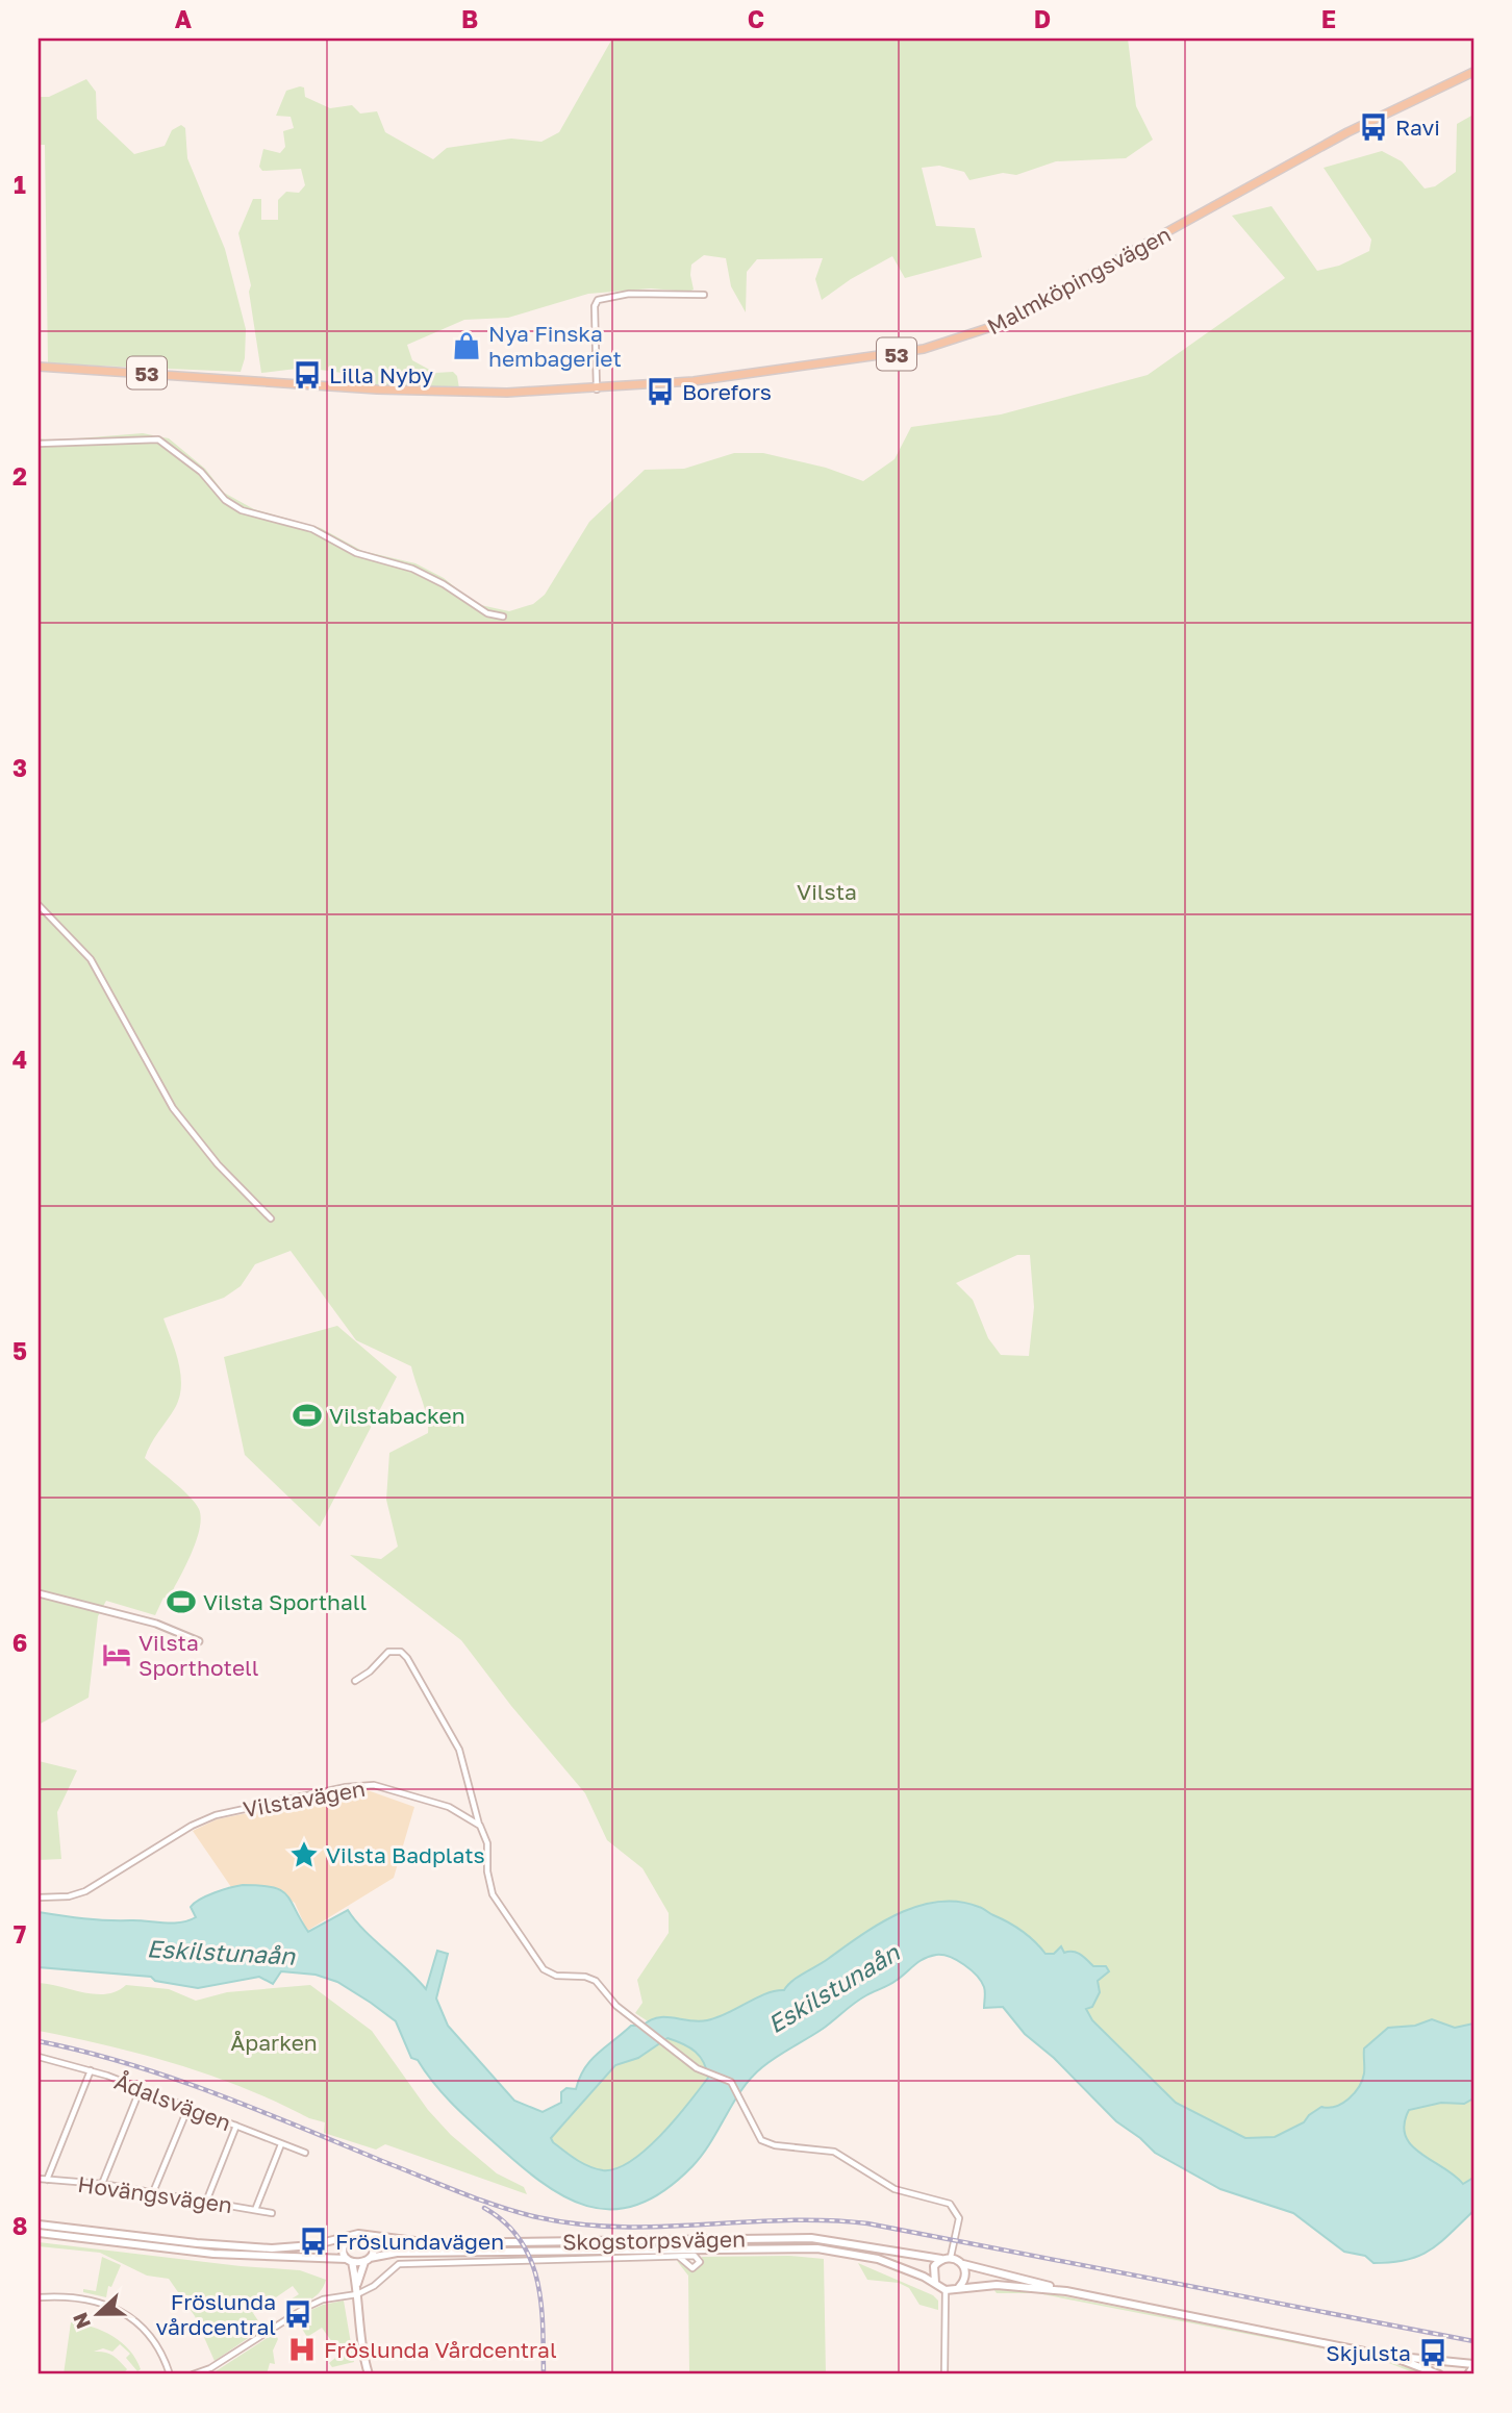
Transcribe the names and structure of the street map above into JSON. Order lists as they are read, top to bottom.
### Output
{
  "streets": {
    "main road": ["Malmköpingsvägen", "53", "Skogstorpsvägen"],
    "street": ["Vilstavägen", "Ådalsvägen", "Hovängsvägen"]
  },
  "water": ["Eskilstunaån"],
  "parks": ["Vilsta", "Åparken"],
  "places": {
    "bus stop": [
      "Ravi",
      "Lilla Nyby",
      "Borefors",
      "Fröslundavägen",
      "Fröslunda vårdcentral",
      "Skjulsta"
    ],
    "shop": ["Nya Finska hembageriet"],
    "sports": ["Vilstabacken", "Vilsta Sporthall"],
    "hotel": ["Vilsta Sporthotell"],
    "place": ["Vilsta Badplats"],
    "hospital": ["Fröslunda Vårdcentral"]
  },
  "north": "left",
  "grid": {
    "columns": [
      "A",
      "B",
      "C",
      "D",
      "E"
    ],
    "rows": [
      "1",
      "2",
      "3",
      "4",
      "5",
      "6",
      "7",
      "8"
    ]
  }
}
